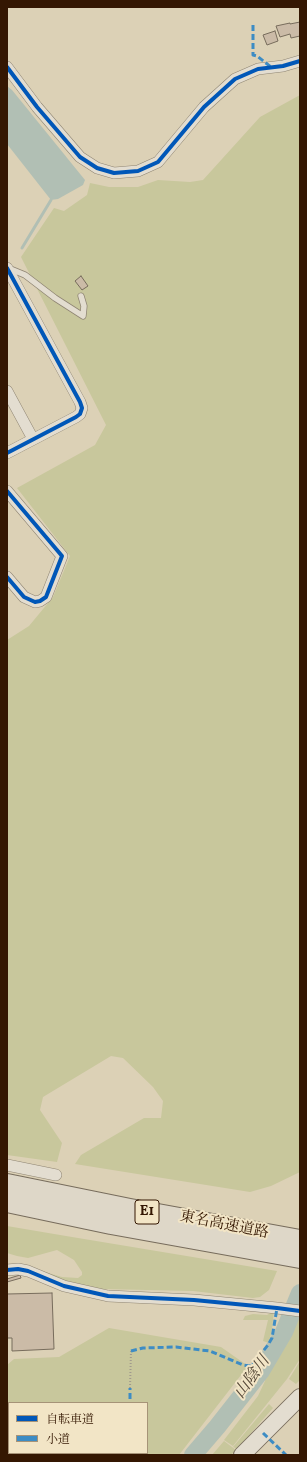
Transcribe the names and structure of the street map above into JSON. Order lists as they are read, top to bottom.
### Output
{
  "streets": {
    "highway": ["E1", "東名高速道路"]
  },
  "water": ["山陰川"],
  "legend": ["自転車道", "小道"]
}
